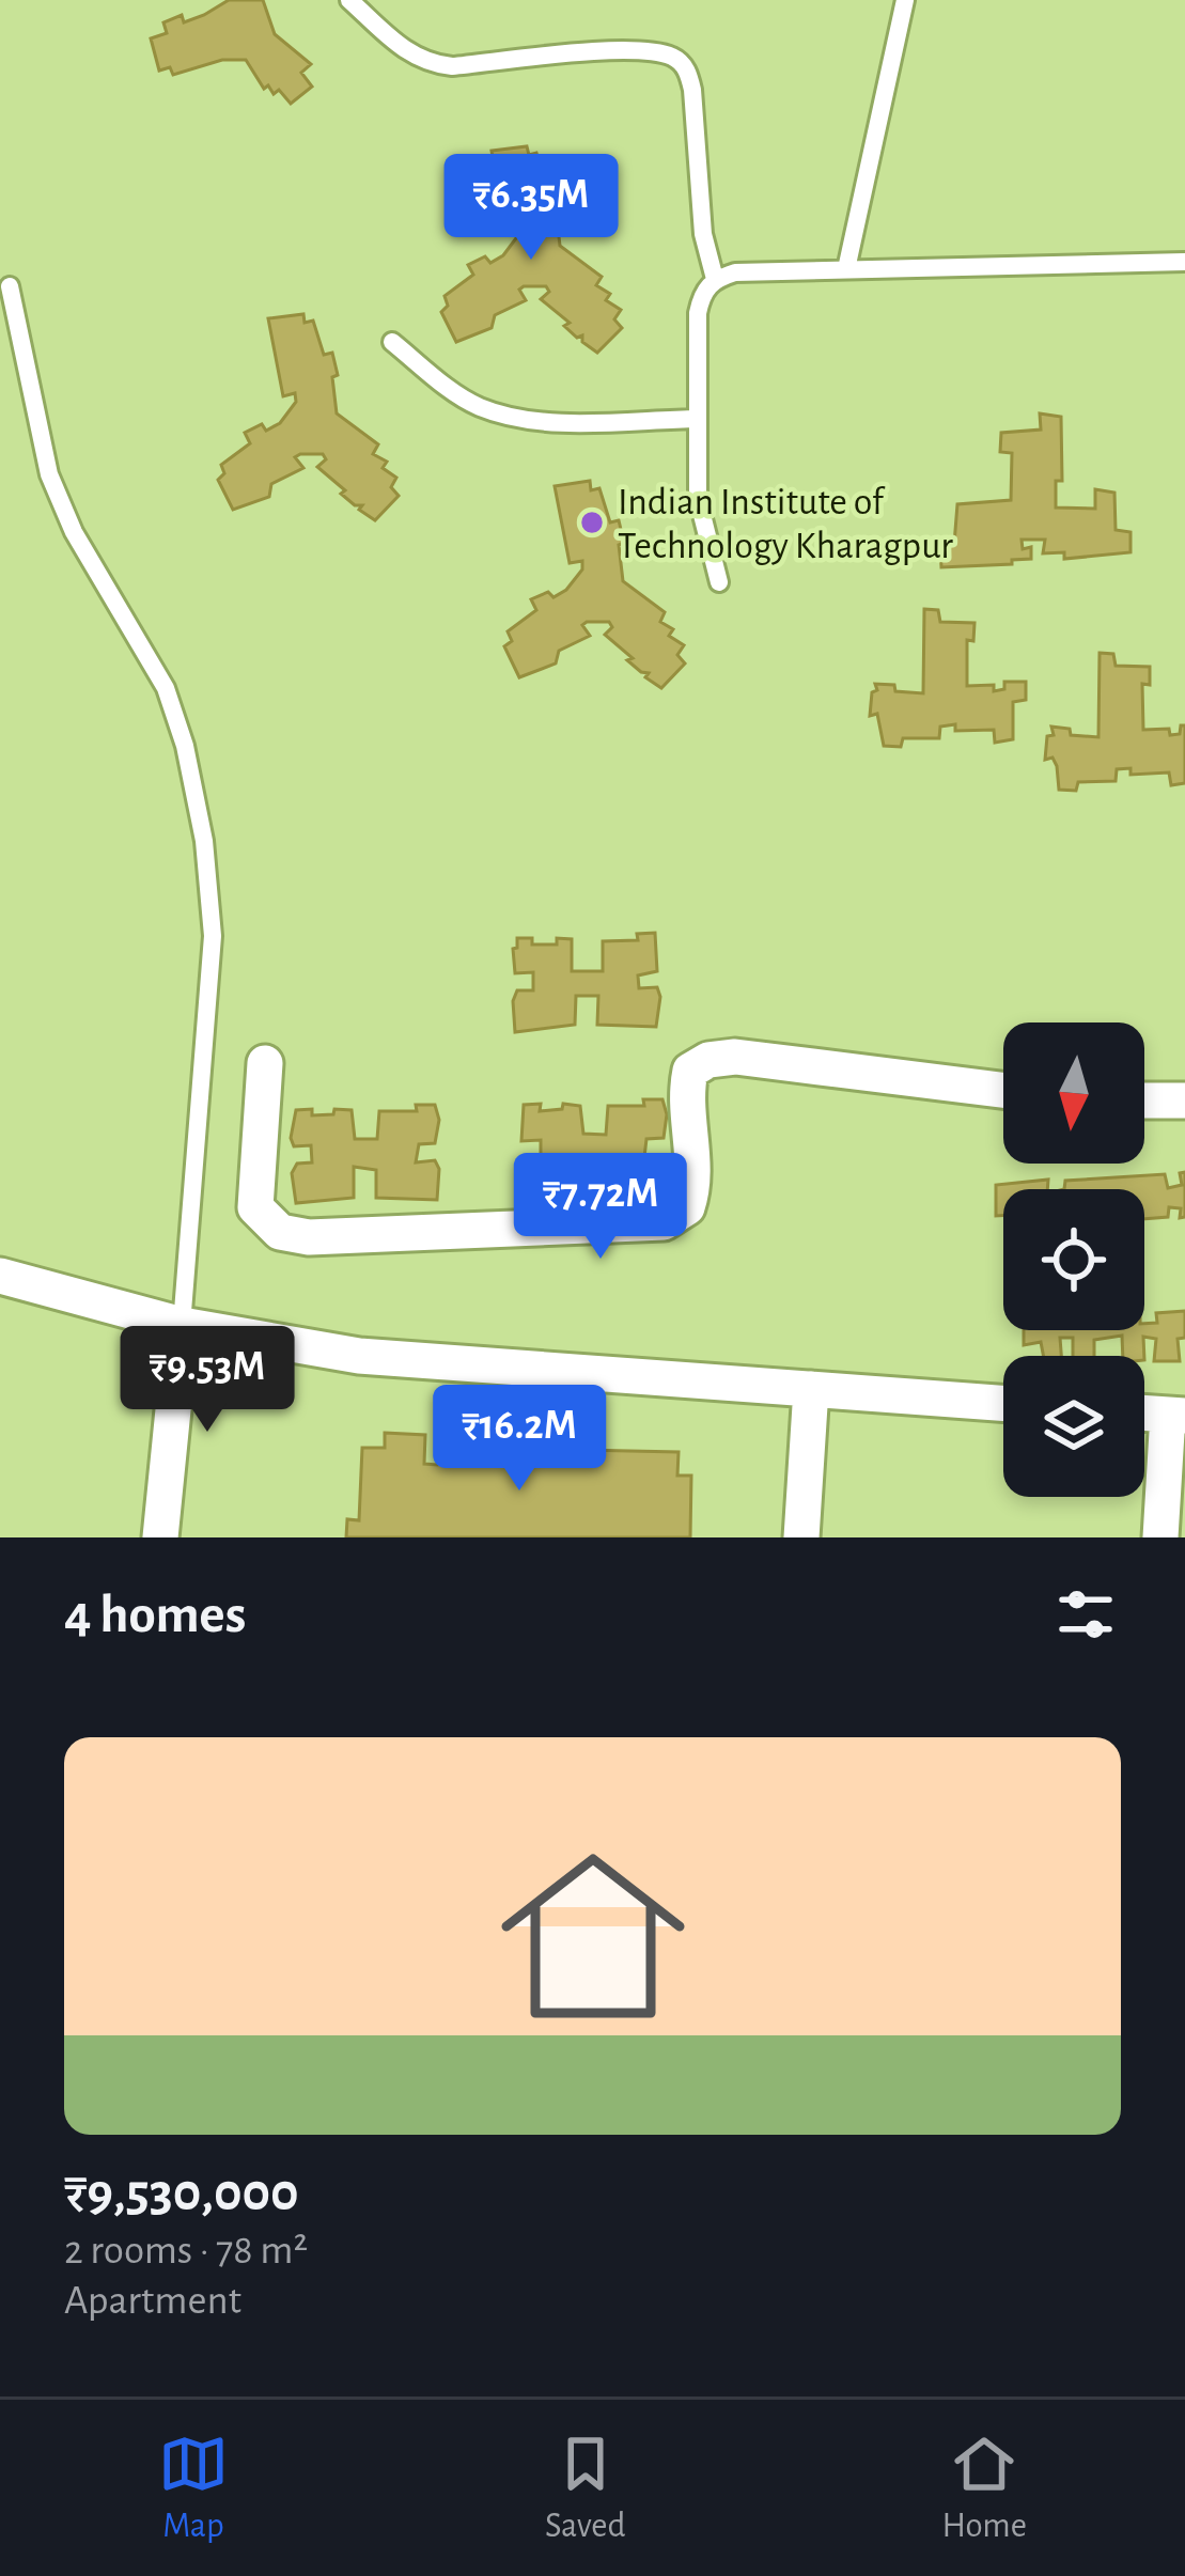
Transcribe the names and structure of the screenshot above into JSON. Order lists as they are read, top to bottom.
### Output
{
  "places": ["Indian Institute of Technology Kharagpur"],
  "north": "bottom",
  "page": {
    "price": [
      "₹6.35M",
      "₹7.72M",
      "₹9.53M",
      "₹16.2M"
    ],
    "heading": "4 homes",
    "list": [
      {
        "name": "₹9,530,000",
        "note": "2 rooms · 78 m² · Apartment"
      }
    ],
    "tabs": ["Map", "Saved", "Home"]
  }
}
